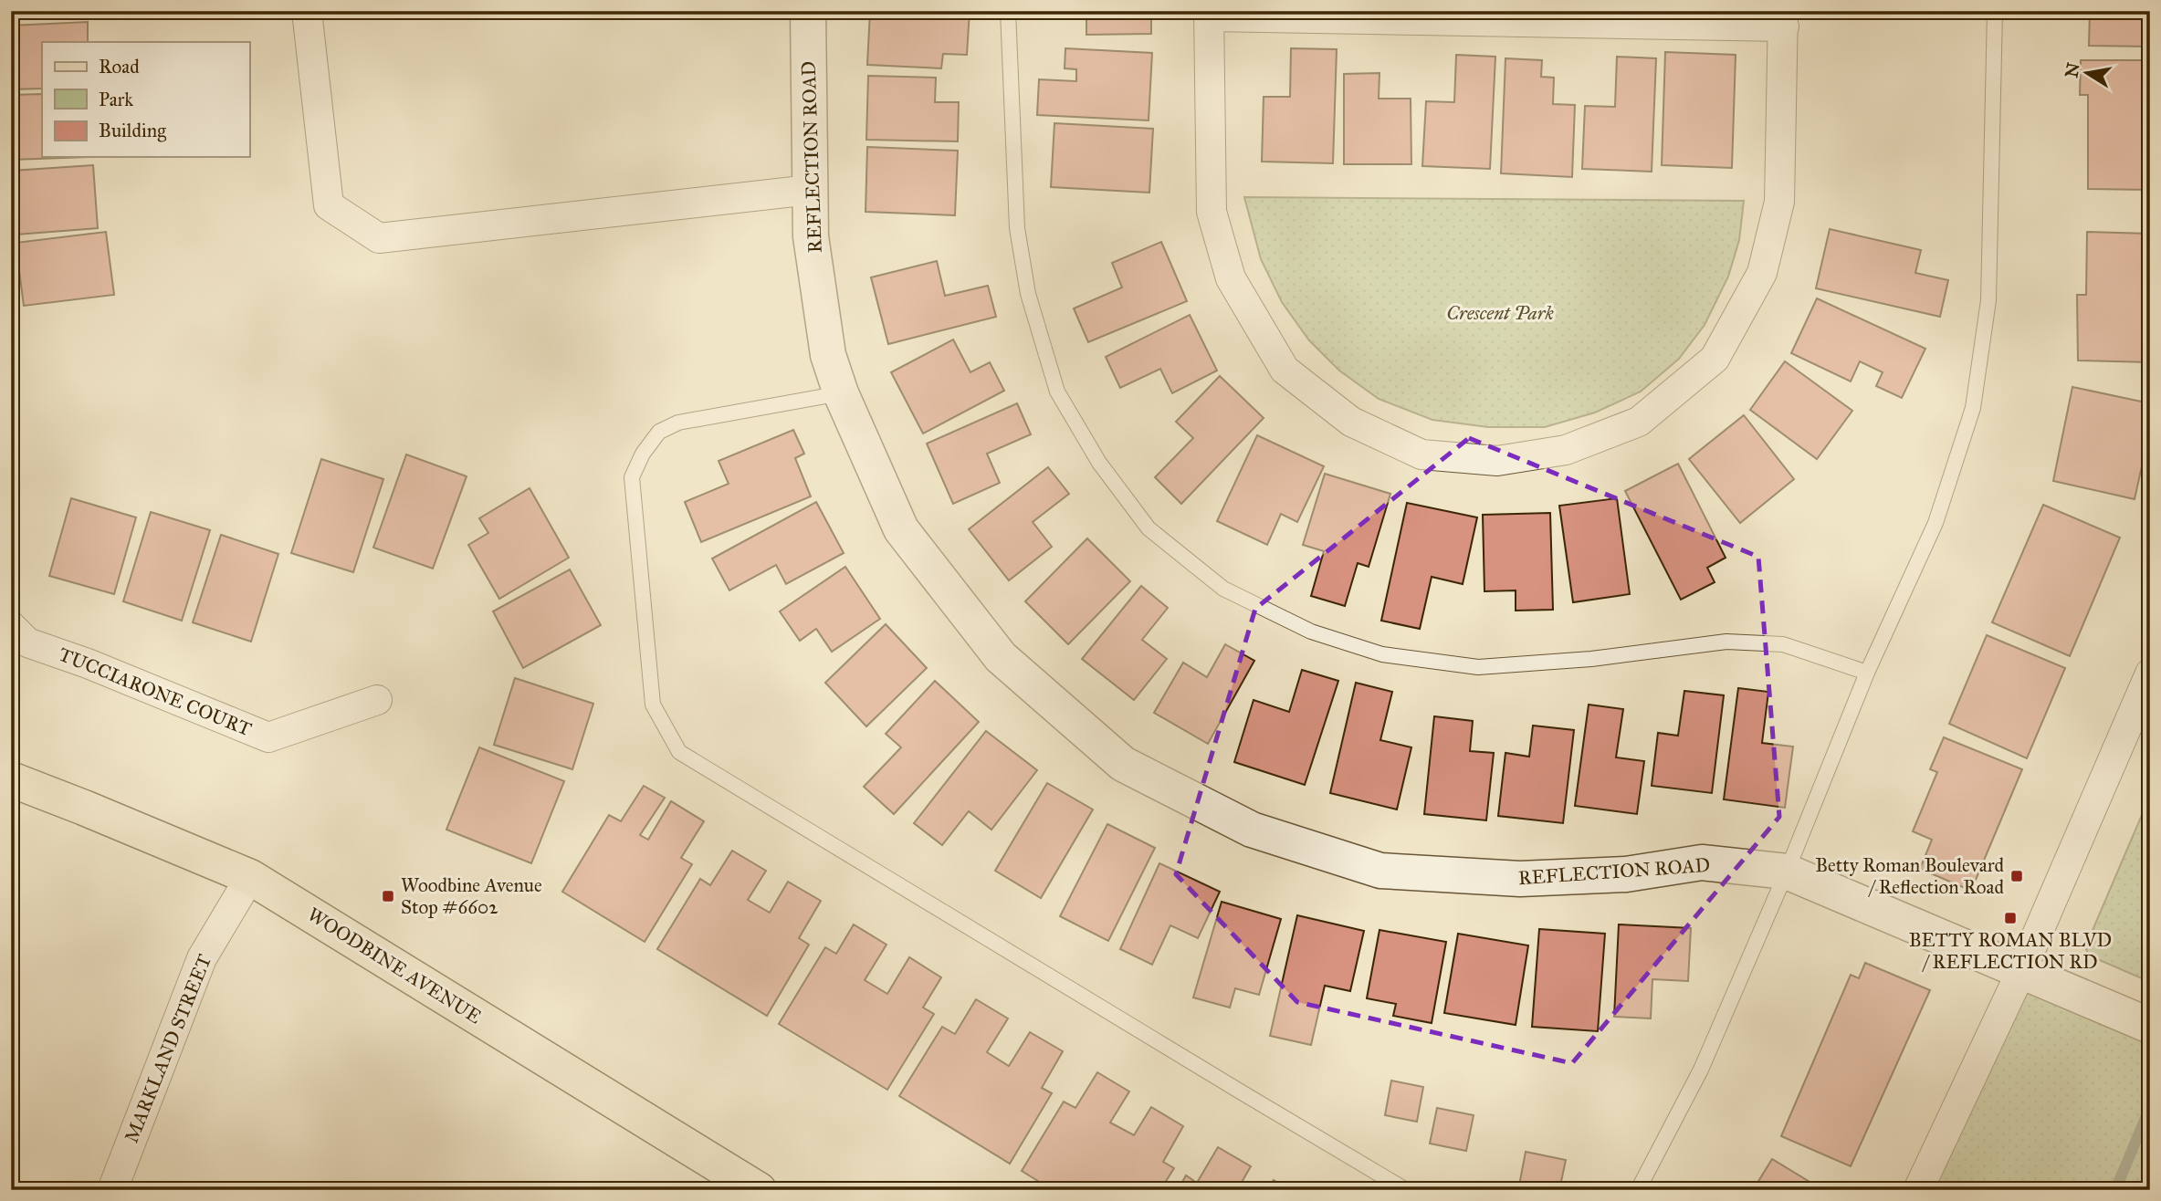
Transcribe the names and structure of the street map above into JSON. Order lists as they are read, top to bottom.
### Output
{
  "streets": {
    "main road": ["WOODBINE AVENUE"],
    "street": ["REFLECTION ROAD", "TUCCIARONE COURT", "MARKLAND STREET"]
  },
  "crossings": [
    ["WOODBINE AVENUE", "MARKLAND STREET"]
  ],
  "parks": ["Crescent Park"],
  "places": {
    "transit": ["Betty Roman Boulevard / Reflection Road", "Woodbine Avenue Stop #6602", "BETTY ROMAN BLVD / REFLECTION RD"]
  },
  "legend": ["Road", "Park", "Building"],
  "north": "left"
}
